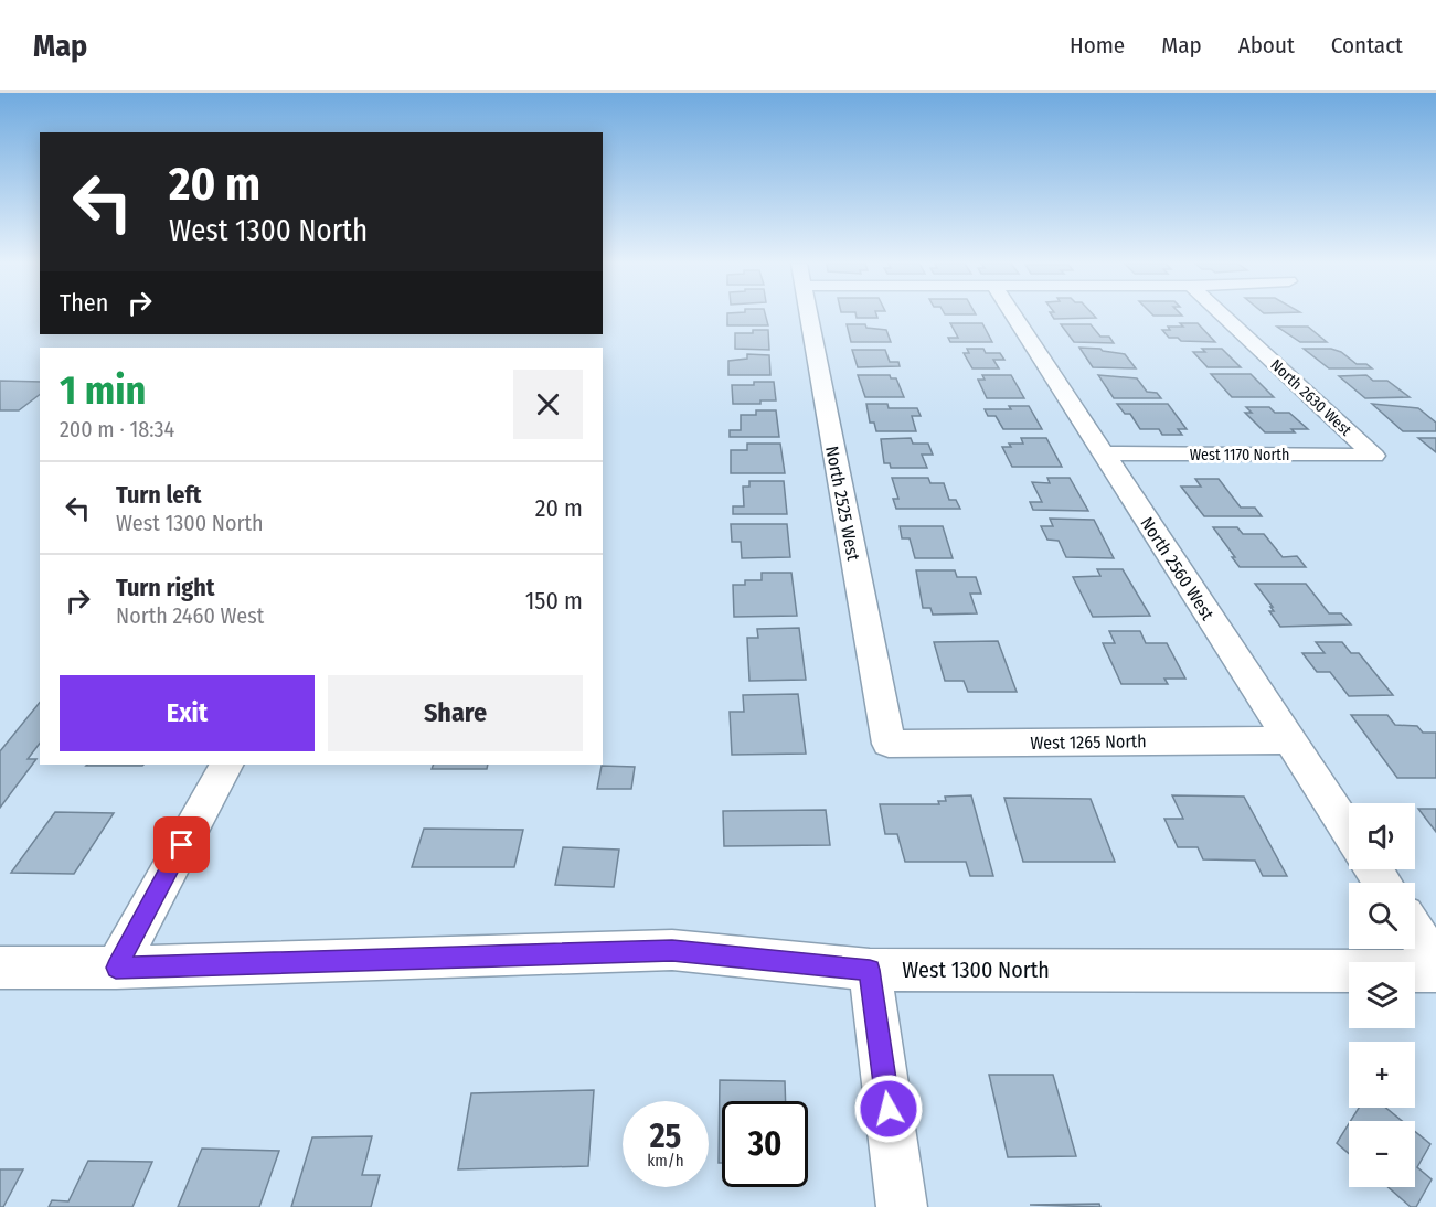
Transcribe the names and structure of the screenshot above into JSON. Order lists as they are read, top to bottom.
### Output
{
  "streets": {
    "street": [
      "North 2630 West",
      "West 1170 North",
      "North 2525 West",
      "North 2560 West",
      "West 1265 North",
      "West 1300 North"
    ]
  },
  "crossings": [
    ["North 2630 West", "West 1170 North"],
    ["West 1170 North", "North 2560 West"],
    ["North 2525 West", "West 1265 North"],
    ["North 2560 West", "West 1265 North"]
  ],
  "page": {
    "header": "Map",
    "nav": [
      "Home",
      "Map",
      "About",
      "Contact"
    ],
    "turn": ["20 m", "West 1300 North"],
    "then": "Then",
    "heading": ["1 min", "200 m · 18:34"],
    "list": [
      {
        "name": "Turn left",
        "note": "West 1300 North",
        "value": "20 m"
      },
      {
        "name": "Turn right",
        "note": "North 2460 West",
        "value": "150 m"
      }
    ],
    "buttons": ["Exit", "Share"],
    "map_buttons": ["+", "−"],
    "speed": "25 km/h",
    "limit": "30"
  }
}
